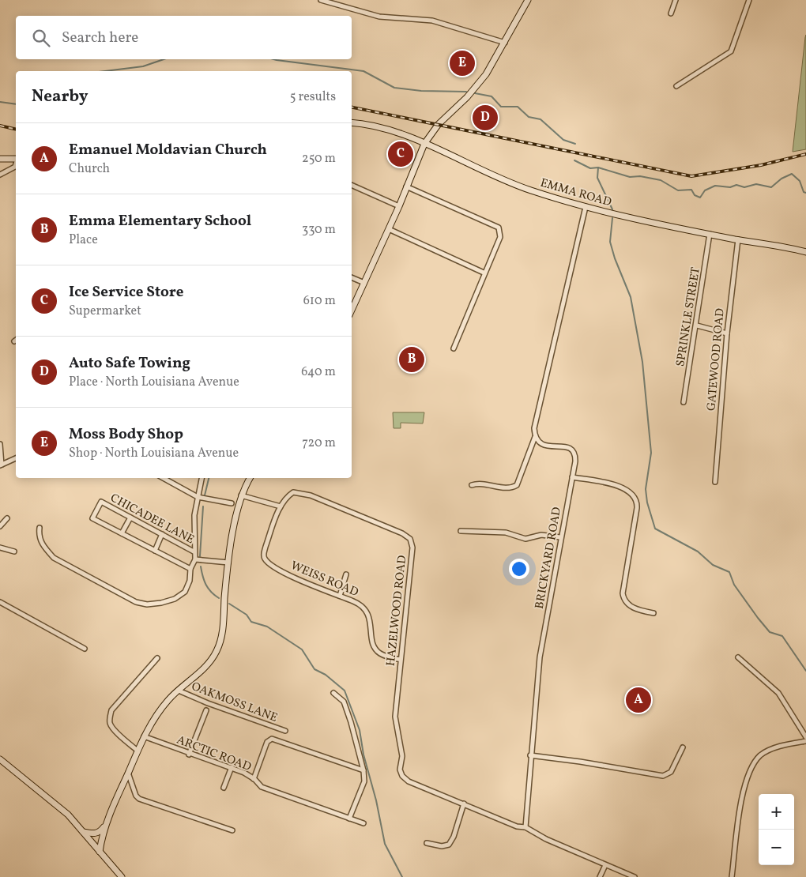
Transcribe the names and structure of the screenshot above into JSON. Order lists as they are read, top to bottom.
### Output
{
  "streets": {
    "street": [
      "EMMA ROAD",
      "SPRINKLE STREET",
      "GATEWOOD ROAD",
      "CHICADEE LANE",
      "BRICKYARD ROAD",
      "WEISS ROAD",
      "HAZELWOOD ROAD",
      "OAKMOSS LANE",
      "ARCTIC ROAD"
    ]
  },
  "crossings": [
    ["EMMA ROAD", "SPRINKLE STREET"],
    ["EMMA ROAD", "GATEWOOD ROAD"],
    ["BRICKYARD ROAD", "HAZELWOOD ROAD"],
    ["WEISS ROAD", "HAZELWOOD ROAD"]
  ],
  "page": {
    "search": "Search here",
    "pins": [
      "E",
      "D",
      "C",
      "B",
      "A"
    ],
    "heading": ["Nearby", "5 results"],
    "list": [
      {
        "mark": "A",
        "name": "Emanuel Moldavian Church",
        "note": "Church",
        "value": "250 m"
      },
      {
        "mark": "B",
        "name": "Emma Elementary School",
        "note": "Place",
        "value": "330 m"
      },
      {
        "mark": "C",
        "name": "Ice Service Store",
        "note": "Supermarket",
        "value": "610 m"
      },
      {
        "mark": "D",
        "name": "Auto Safe Towing",
        "note": "Place · North Louisiana Avenue",
        "value": "640 m"
      },
      {
        "mark": "E",
        "name": "Moss Body Shop",
        "note": "Shop · North Louisiana Avenue",
        "value": "720 m"
      }
    ],
    "map_buttons": ["+", "−"]
  }
}
